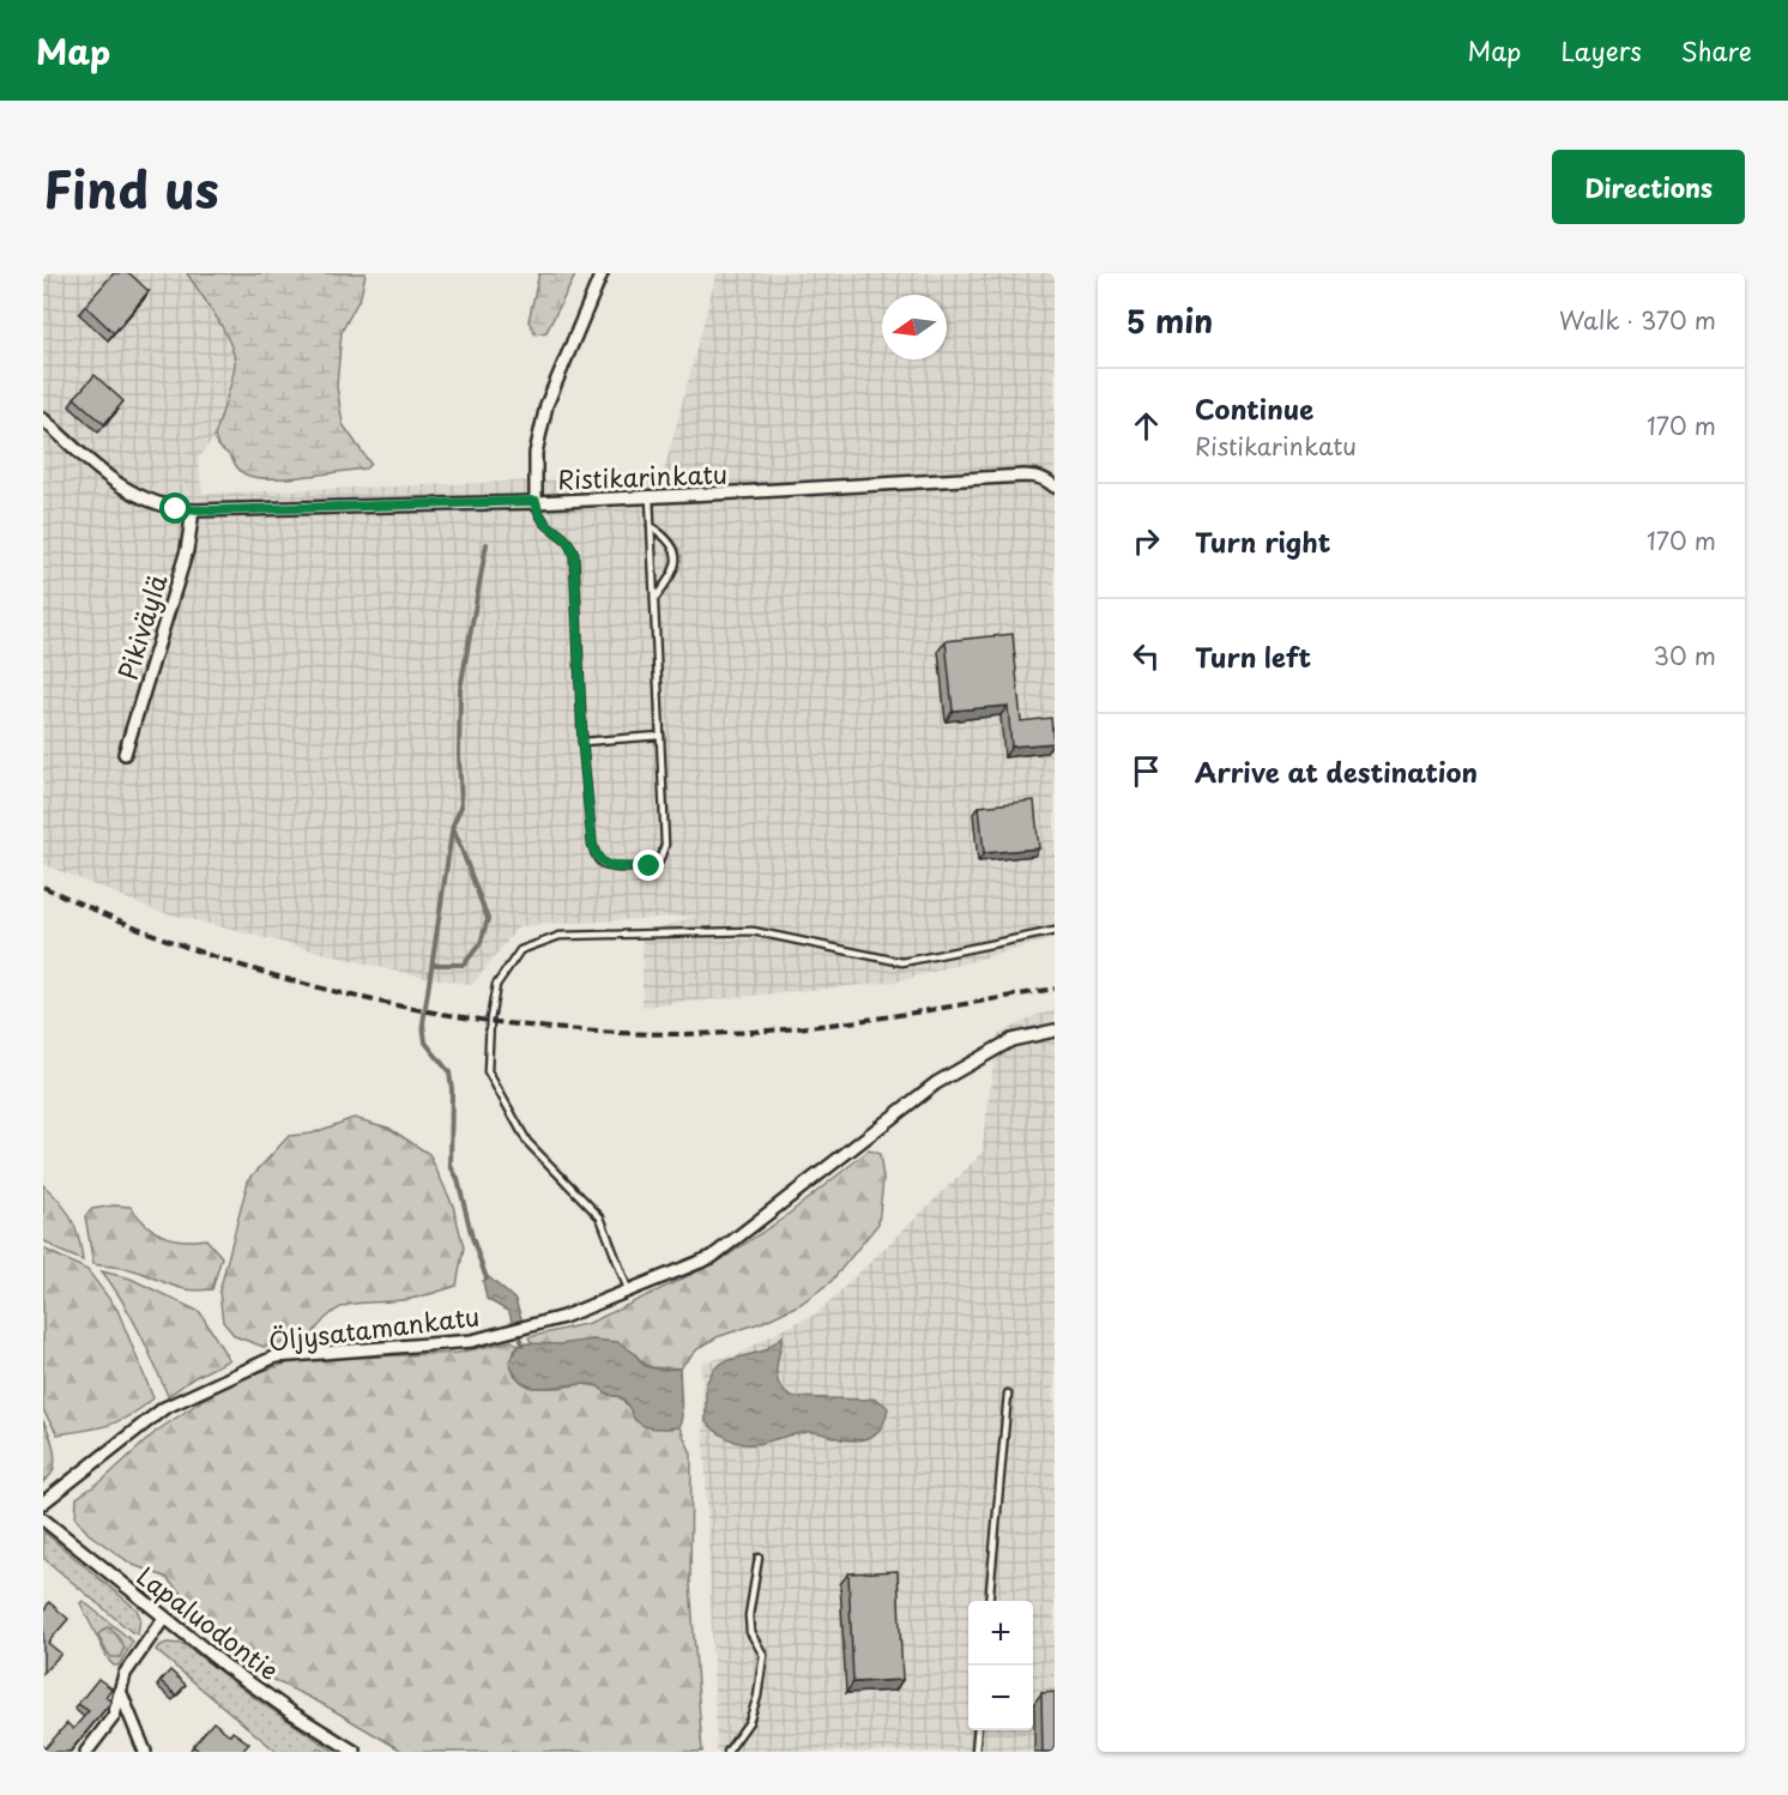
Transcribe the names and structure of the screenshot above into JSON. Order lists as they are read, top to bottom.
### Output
{
  "streets": {
    "street": [
      "Ristikarinkatu",
      "Pikiväylä",
      "Öljysatamankatu",
      "Lapaluodontie"
    ]
  },
  "crossings": [
    ["Ristikarinkatu", "Pikiväylä"]
  ],
  "north": "left",
  "page": {
    "header": "Map",
    "nav": ["Map", "Layers", "Share"],
    "title": "Find us",
    "buttons": "Directions",
    "heading": ["5 min", "Walk · 370 m"],
    "list": [
      ["Continue", "Ristikarinkatu", "170 m"],
      ["Turn right", "170 m"],
      ["Turn left", "30 m"],
      "Arrive at destination"
    ],
    "map_buttons": ["+", "−"]
  }
}
